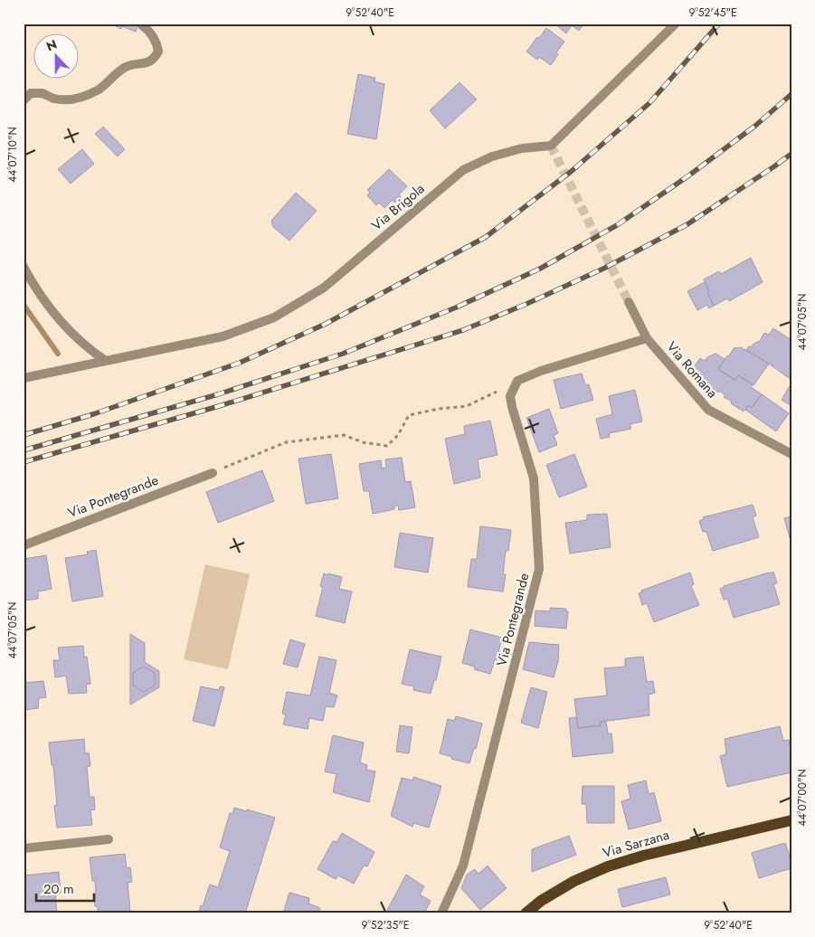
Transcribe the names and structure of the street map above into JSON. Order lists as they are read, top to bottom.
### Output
{
  "streets": {
    "main road": ["Via Sarzana"],
    "street": ["Via Brigola", "Via Romana", "Via Pontegrande"]
  },
  "scale_bar": "20 m",
  "north": "top",
  "coordinates": [
    "9°52'40\"E",
    "9°52'45\"E",
    "44°07'10\"N",
    "44°07'05\"N",
    "44°07'00\"N",
    "9°52'35\"E"
  ]
}
